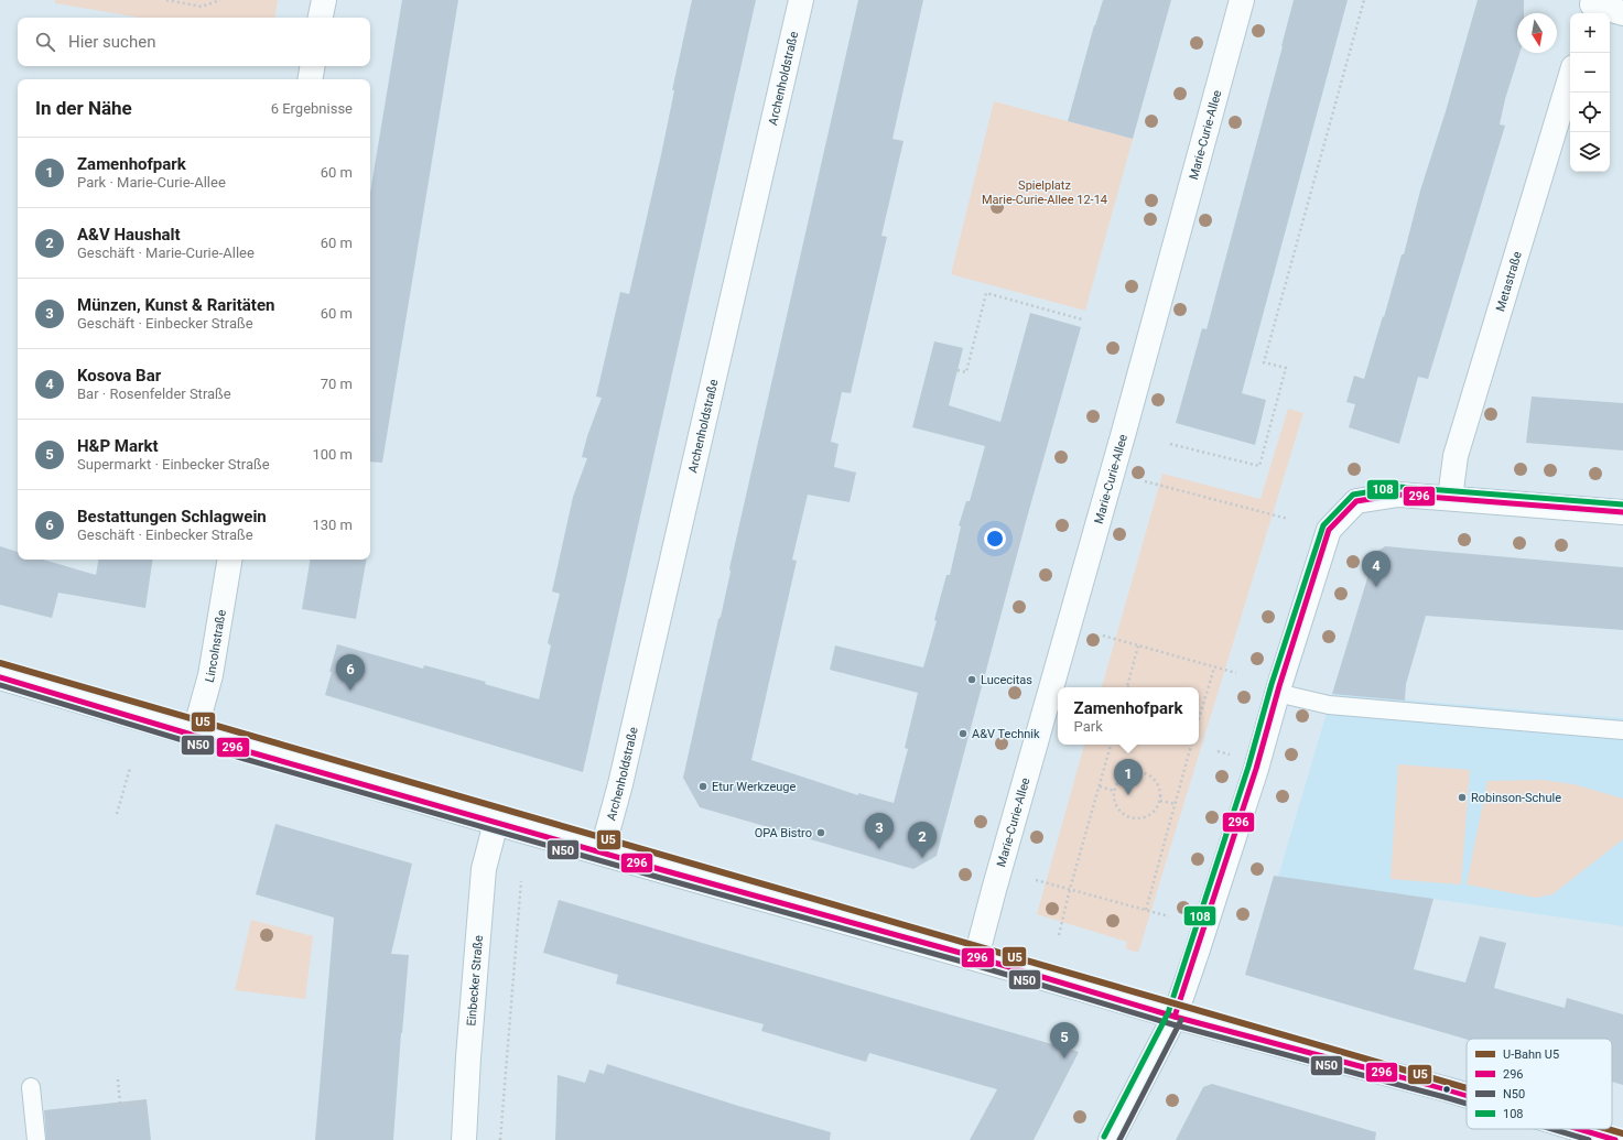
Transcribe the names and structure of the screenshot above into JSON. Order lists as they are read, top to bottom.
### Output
{
  "streets": {
    "street": [
      "Archenholdstraße",
      "Marie-Curie-Allee",
      "Metastraße",
      "Lincolnstraße",
      "Einbecker Straße"
    ]
  },
  "parks": ["Spielplatz Marie-Curie-Allee 12-14"],
  "places": [
    "Lucecitas",
    "A&V Technik",
    "Etur Werkzeuge",
    "Robinson-Schule",
    "OPA Bistro"
  ],
  "lines": [
    "transit line 108",
    "transit line 296",
    "metro line U5",
    "transit line N50"
  ],
  "legend": [
    "U-Bahn U5",
    "296",
    "N50",
    "108"
  ],
  "north": "bottom",
  "page": {
    "map_buttons": ["+", "−"],
    "search": "Hier suchen",
    "heading": ["In der Nähe", "6 Ergebnisse"],
    "list": [
      {
        "mark": "1",
        "name": "Zamenhofpark",
        "note": "Park · Marie-Curie-Allee",
        "value": "60 m"
      },
      {
        "mark": "2",
        "name": "A&V Haushalt",
        "note": "Geschäft · Marie-Curie-Allee",
        "value": "60 m"
      },
      {
        "mark": "3",
        "name": "Münzen, Kunst & Raritäten",
        "note": "Geschäft · Einbecker Straße",
        "value": "60 m"
      },
      {
        "mark": "4",
        "name": "Kosova Bar",
        "note": "Bar · Rosenfelder Straße",
        "value": "70 m"
      },
      {
        "mark": "5",
        "name": "H&P Markt",
        "note": "Supermarkt · Einbecker Straße",
        "value": "100 m"
      },
      {
        "mark": "6",
        "name": "Bestattungen Schlagwein",
        "note": "Geschäft · Einbecker Straße",
        "value": "130 m"
      }
    ],
    "pins": [
      "4",
      "6",
      "1",
      "3",
      "2",
      "5"
    ],
    "popup": ["Zamenhofpark", "Park"]
  }
}
